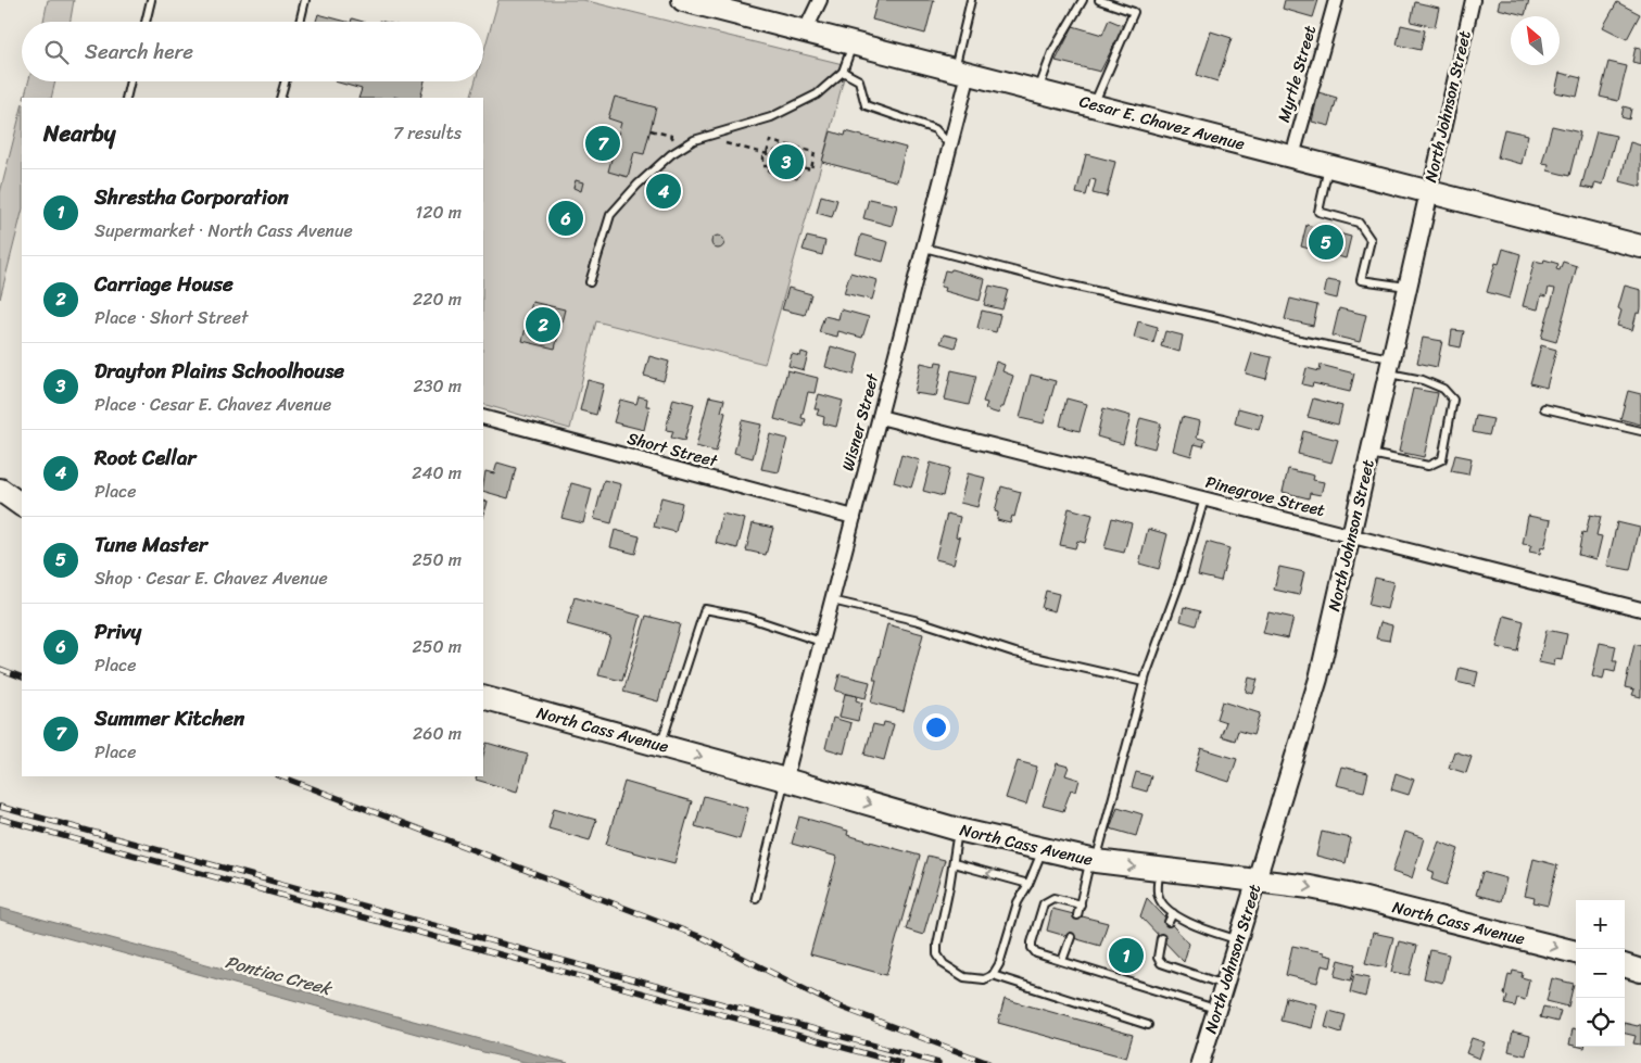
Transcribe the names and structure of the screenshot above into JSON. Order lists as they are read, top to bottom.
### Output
{
  "streets": {
    "main road": ["Cesar E. Chavez Avenue", "North Cass Avenue"],
    "street": [
      "Myrtle Street",
      "North Johnson Street",
      "Wisner Street",
      "Short Street",
      "Pinegrove Street"
    ]
  },
  "crossings": [
    ["Myrtle Street", "Cesar E. Chavez Avenue"],
    ["North Johnson Street", "Cesar E. Chavez Avenue"],
    ["North Johnson Street", "Pinegrove Street"],
    ["North Johnson Street", "North Cass Avenue"],
    ["Cesar E. Chavez Avenue", "Wisner Street"],
    ["Wisner Street", "Short Street"],
    ["Wisner Street", "Pinegrove Street"],
    ["Wisner Street", "North Cass Avenue"]
  ],
  "one_way": ["North Cass Avenue"],
  "water": ["Pontiac Creek"],
  "north": "top left",
  "page": {
    "search": "Search here",
    "heading": ["Nearby", "7 results"],
    "pins": [
      "7",
      "3",
      "4",
      "6",
      "5",
      "2",
      "1"
    ],
    "list": [
      {
        "mark": "1",
        "name": "Shrestha Corporation",
        "note": "Supermarket · North Cass Avenue",
        "value": "120 m"
      },
      {
        "mark": "2",
        "name": "Carriage House",
        "note": "Place · Short Street",
        "value": "220 m"
      },
      {
        "mark": "3",
        "name": "Drayton Plains Schoolhouse",
        "note": "Place · Cesar E. Chavez Avenue",
        "value": "230 m"
      },
      {
        "mark": "4",
        "name": "Root Cellar",
        "note": "Place",
        "value": "240 m"
      },
      {
        "mark": "5",
        "name": "Tune Master",
        "note": "Shop · Cesar E. Chavez Avenue",
        "value": "250 m"
      },
      {
        "mark": "6",
        "name": "Privy",
        "note": "Place",
        "value": "250 m"
      },
      {
        "mark": "7",
        "name": "Summer Kitchen",
        "note": "Place",
        "value": "260 m"
      }
    ],
    "map_buttons": ["+", "−"]
  }
}
